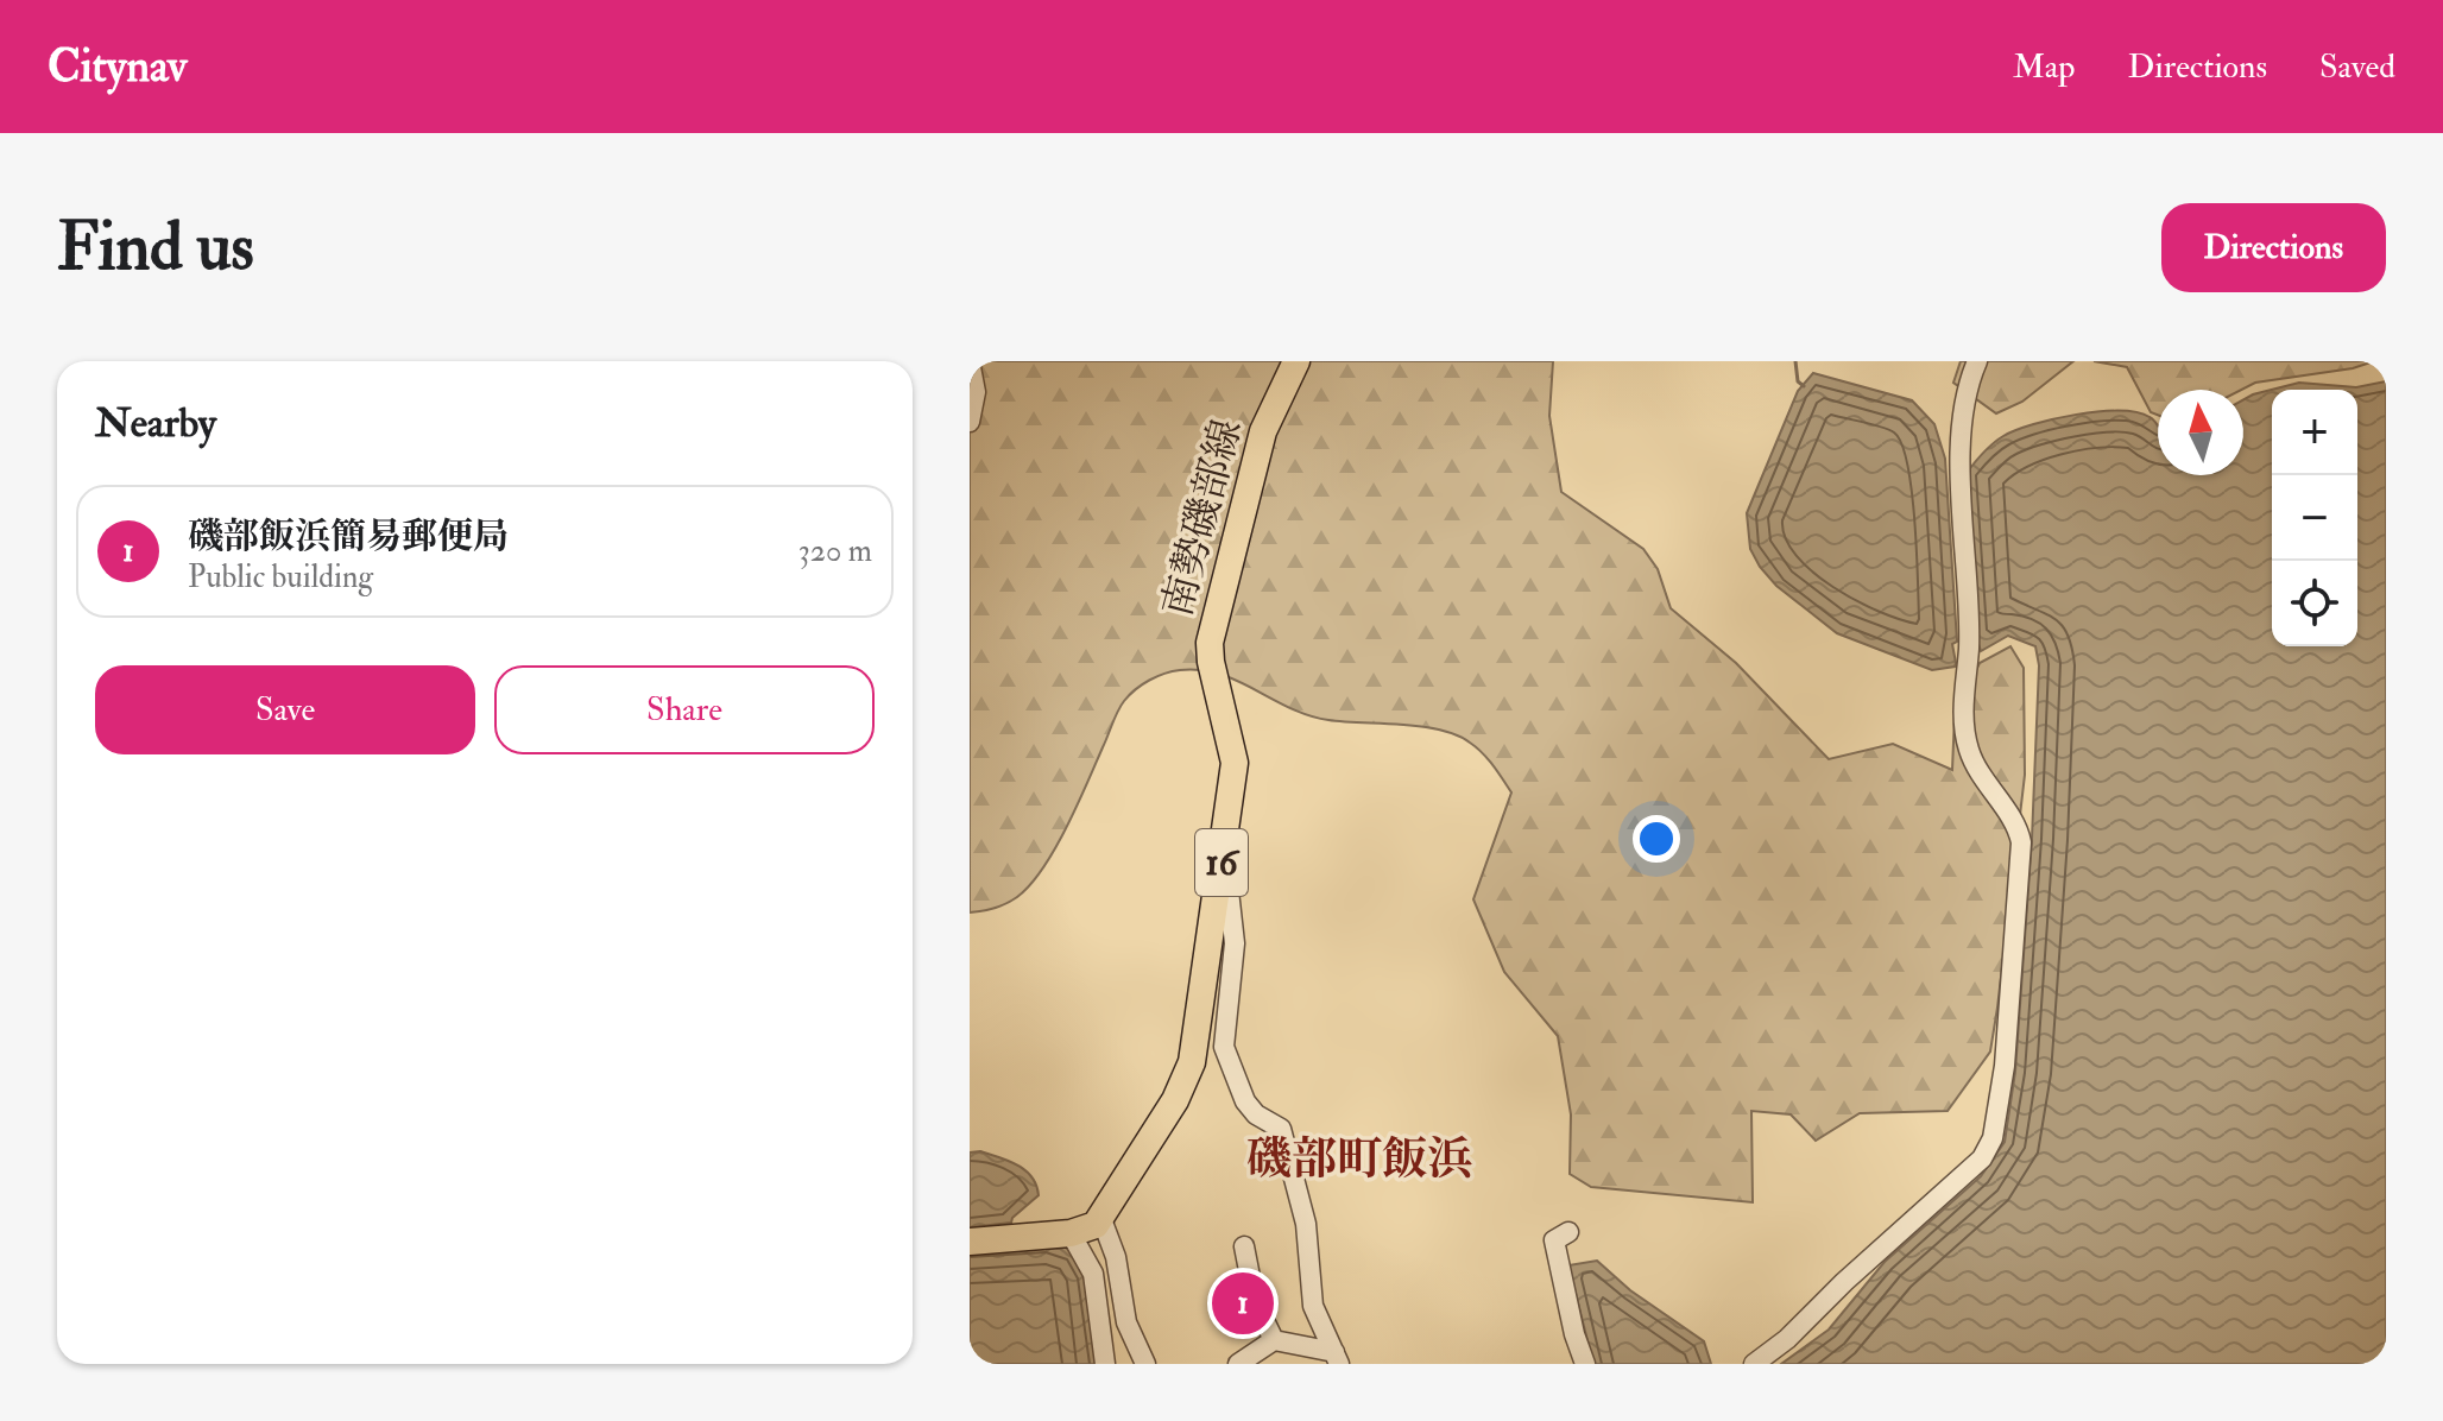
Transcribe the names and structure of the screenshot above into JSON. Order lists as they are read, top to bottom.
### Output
{
  "streets": {
    "main road": ["南勢磯部線", "16"]
  },
  "districts": ["磯部町飯浜"],
  "north": "top",
  "page": {
    "header": "Citynav",
    "nav": ["Map", "Directions", "Saved"],
    "buttons": [
      "Directions",
      ["Save", "Share"]
    ],
    "title": "Find us",
    "heading": "Nearby",
    "map_buttons": ["+", "−"],
    "list": [
      {
        "mark": "1",
        "name": "磯部飯浜簡易郵便局",
        "note": "Public building",
        "value": "320 m"
      }
    ],
    "pins": "1"
  }
}
